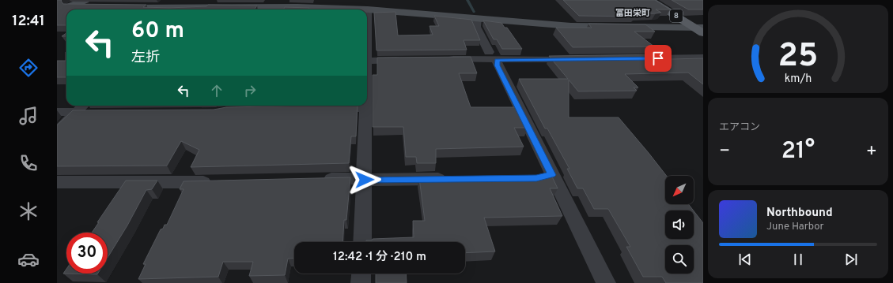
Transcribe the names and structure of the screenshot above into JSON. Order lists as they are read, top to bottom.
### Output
{
  "streets": {
    "main road": ["8"]
  },
  "districts": ["富田栄町"],
  "north": "bottom left",
  "page": {
    "tabs": "12:41",
    "turn": ["60 m", "左折"],
    "tile": "エアコン",
    "heat": ["−", "21°", "+"],
    "song": ["Northbound", "June Harbor"],
    "limit": "30",
    "trip": "12:42 · 1 分 · 210 m",
    "gauge": ["25", "km/h"]
  }
}
